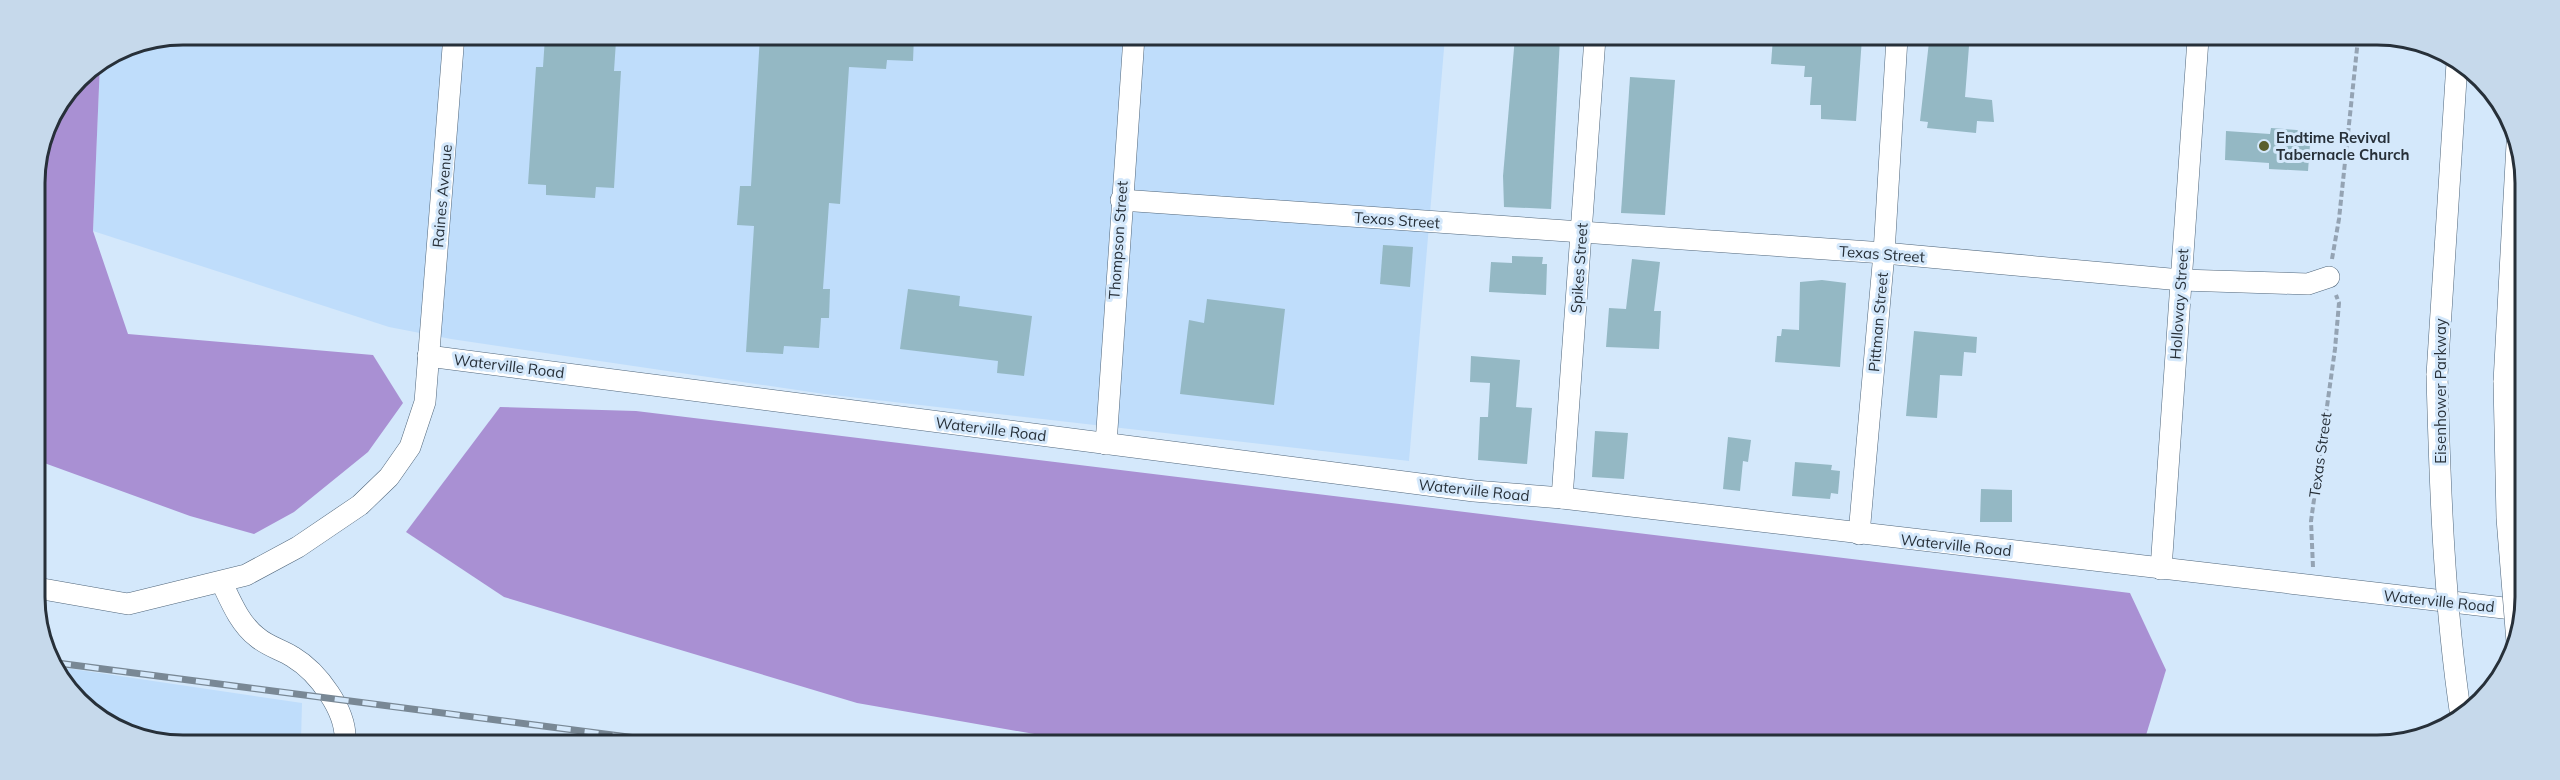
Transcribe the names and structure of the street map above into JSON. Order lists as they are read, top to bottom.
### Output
{
  "streets": {
    "street": [
      "Raines Avenue",
      "Texas Street",
      "Thompson Street",
      "Spikes Street",
      "Holloway Street",
      "Pittman Street",
      "Waterville Road",
      "Eisenhower Parkway"
    ]
  },
  "crossings": [
    ["Raines Avenue", "Waterville Road"],
    ["Texas Street", "Thompson Street"],
    ["Texas Street", "Spikes Street"],
    ["Texas Street", "Holloway Street"],
    ["Texas Street", "Pittman Street"],
    ["Texas Street", "Waterville Road"],
    ["Thompson Street", "Waterville Road"],
    ["Spikes Street", "Waterville Road"],
    ["Holloway Street", "Waterville Road"],
    ["Pittman Street", "Waterville Road"]
  ],
  "places": ["Endtime Revival Tabernacle Church"]
}
